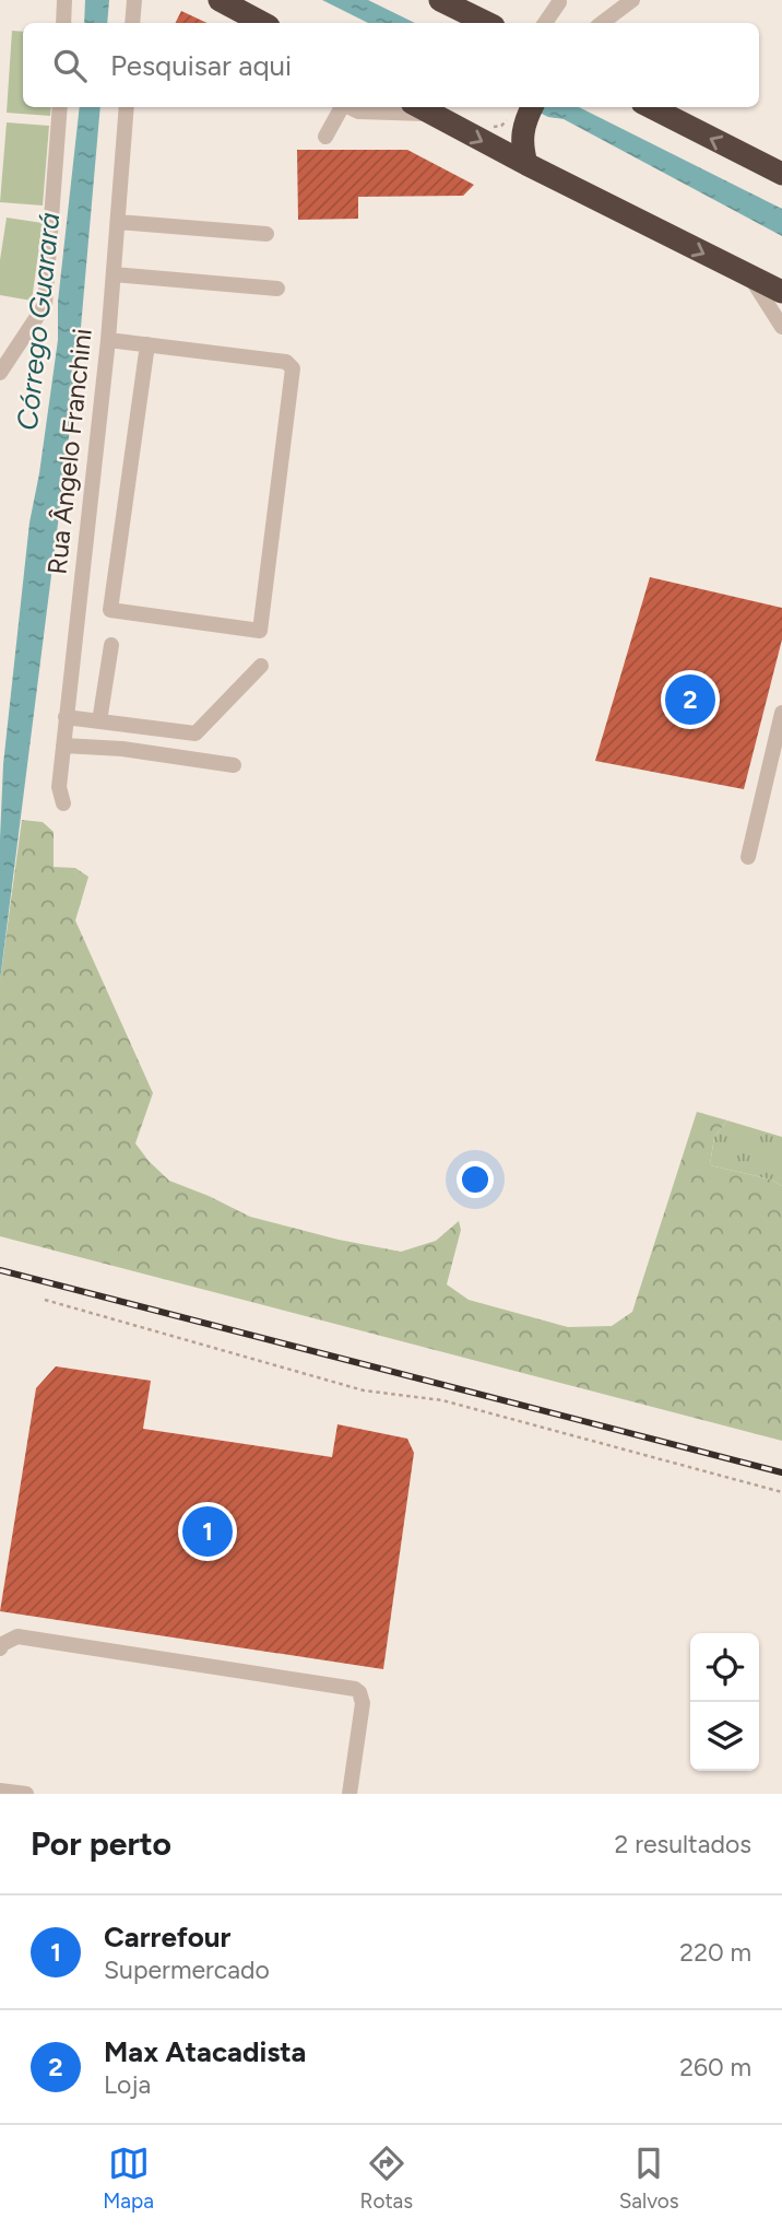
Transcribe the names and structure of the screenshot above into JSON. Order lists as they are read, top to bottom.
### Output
{
  "streets": {
    "street": ["Rua Ângelo Franchini"]
  },
  "water": ["Córrego Guarará"],
  "page": {
    "search": "Pesquisar aqui",
    "pins": ["2", "1"],
    "heading": ["Por perto", "2 resultados"],
    "list": [
      {
        "mark": "1",
        "name": "Carrefour",
        "note": "Supermercado",
        "value": "220 m"
      },
      {
        "mark": "2",
        "name": "Max Atacadista",
        "note": "Loja",
        "value": "260 m"
      }
    ],
    "nav": ["Mapa", "Rotas", "Salvos"]
  }
}
